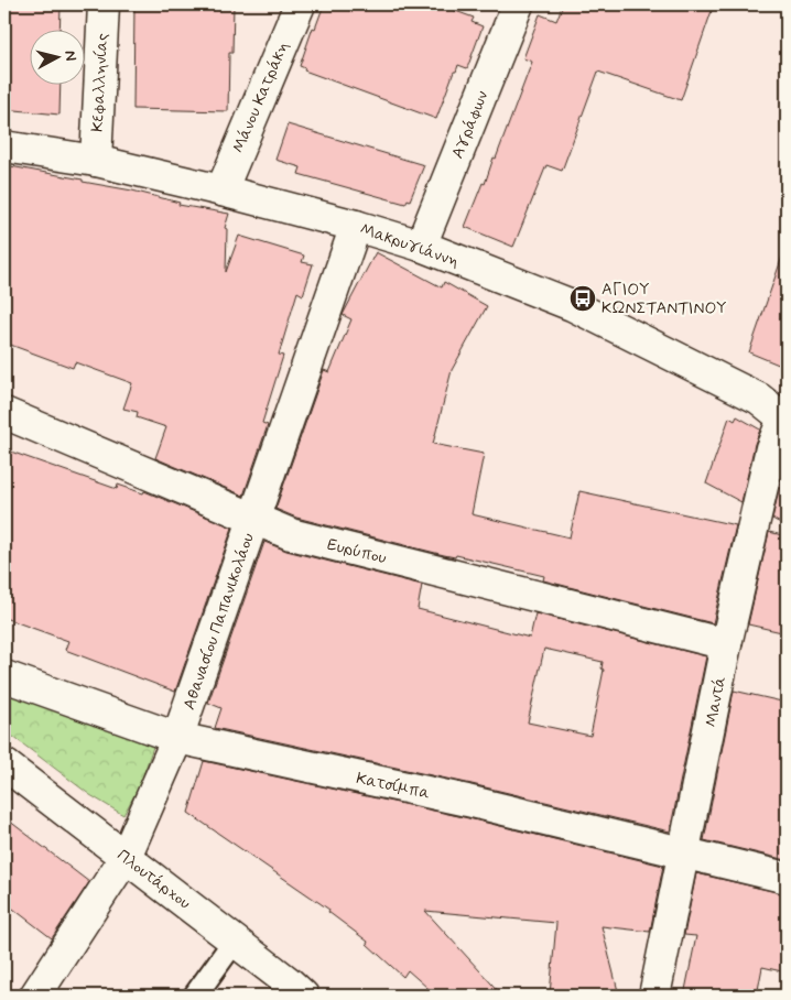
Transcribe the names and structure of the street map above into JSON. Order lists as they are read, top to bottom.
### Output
{
  "streets": {
    "street": [
      "Κεφαλληνίας",
      "Μάνου Κατράκη",
      "Αγράφων",
      "Μακρυγιάννη",
      "Ευρύπου",
      "Αθανασίου Παπανικολάου",
      "Μαντά",
      "Κατσίμπα",
      "Πλουτάρχου"
    ]
  },
  "crossings": [
    ["Κεφαλληνίας", "Μακρυγιάννη"],
    ["Μάνου Κατράκη", "Μακρυγιάννη"],
    ["Αγράφων", "Μακρυγιάννη"],
    ["Μακρυγιάννη", "Αθανασίου Παπανικολάου"],
    ["Μακρυγιάννη", "Μαντά"],
    ["Ευρύπου", "Αθανασίου Παπανικολάου"],
    ["Ευρύπου", "Μαντά"],
    ["Αθανασίου Παπανικολάου", "Κατσίμπα"],
    ["Αθανασίου Παπανικολάου", "Πλουτάρχου"],
    ["Μαντά", "Κατσίμπα"]
  ],
  "places": {
    "bus stop": ["ΑΓΙΟΥ ΚΩΝΣΤΑΝΤΙΝΟΥ"]
  },
  "north": "right"
}
